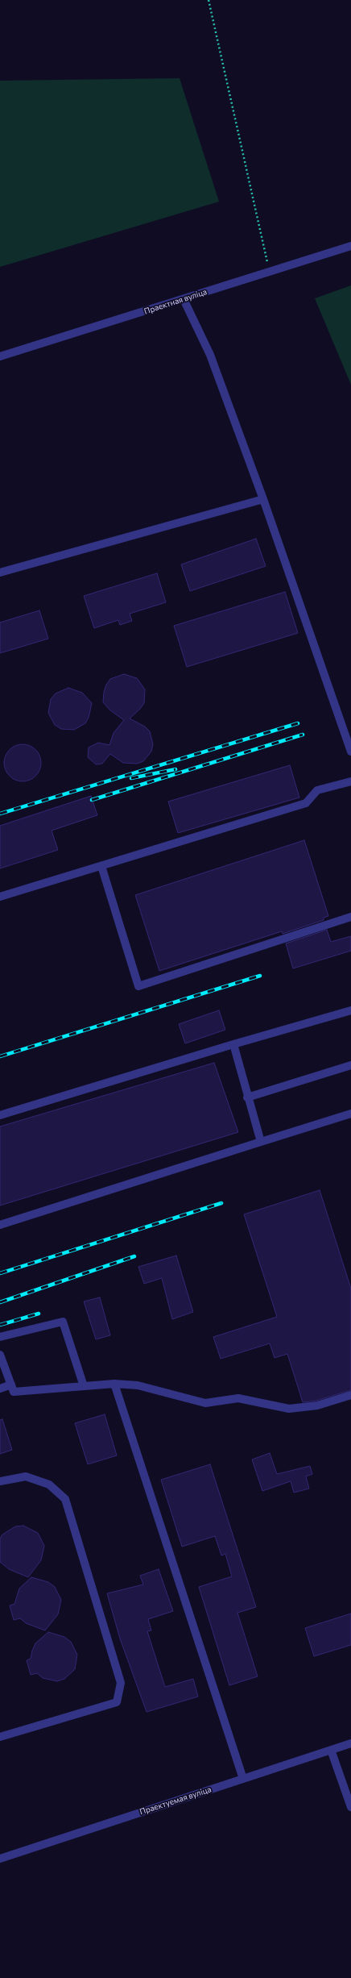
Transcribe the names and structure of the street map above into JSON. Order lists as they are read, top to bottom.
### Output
{
  "streets": {
    "street": ["Праектная вуліца", "Праектуемая вуліца"]
  }
}
